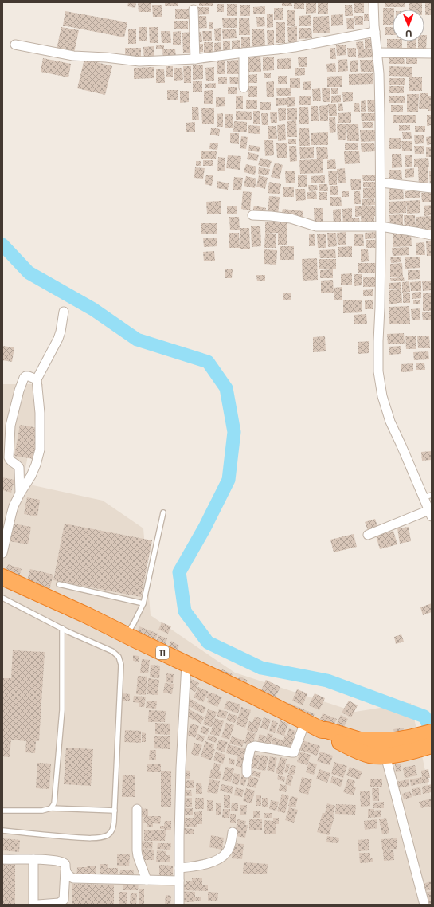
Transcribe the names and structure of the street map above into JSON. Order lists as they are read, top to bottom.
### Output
{
  "streets": {
    "highway": ["11"]
  },
  "north": "bottom"
}
